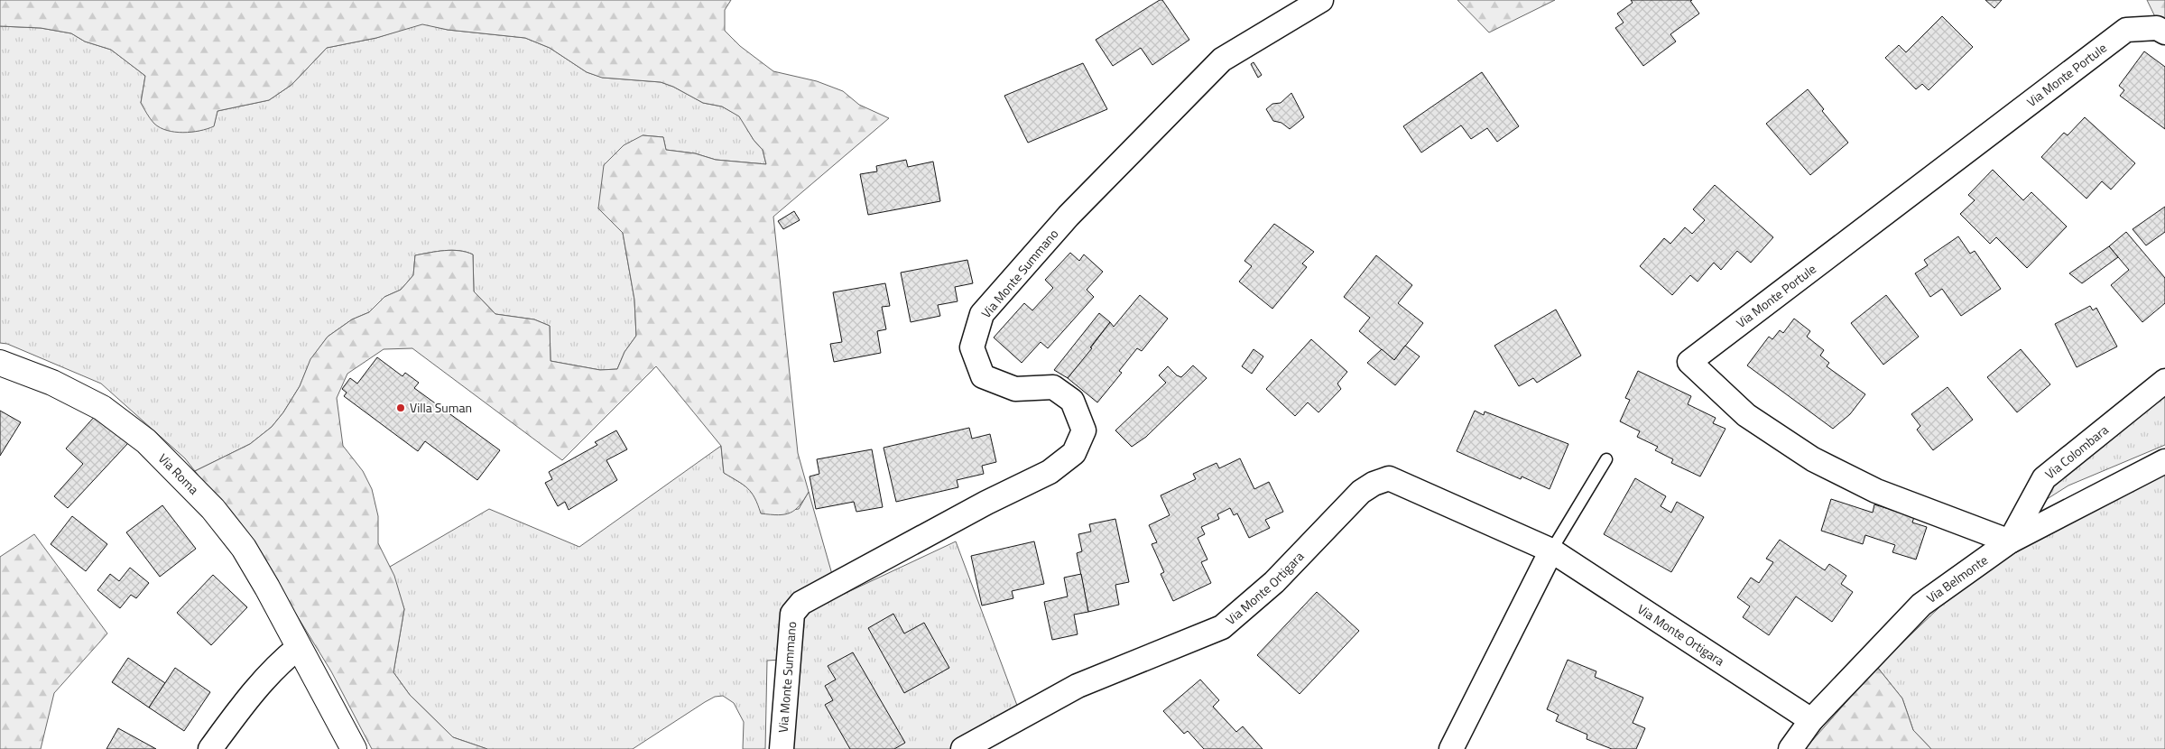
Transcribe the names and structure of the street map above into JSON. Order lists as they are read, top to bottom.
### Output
{
  "streets": {
    "street": [
      "Via Monte Portule",
      "Via Monte Summano",
      "Via Colombara",
      "Via Roma",
      "Via Belmonte",
      "Via Monte Ortigara"
    ]
  },
  "crossings": [
    ["Via Monte Portule", "Via Colombara"],
    ["Via Monte Portule", "Via Belmonte"],
    ["Via Colombara", "Via Belmonte"],
    ["Via Belmonte", "Via Monte Ortigara"]
  ],
  "places": ["Villa Suman"]
}
